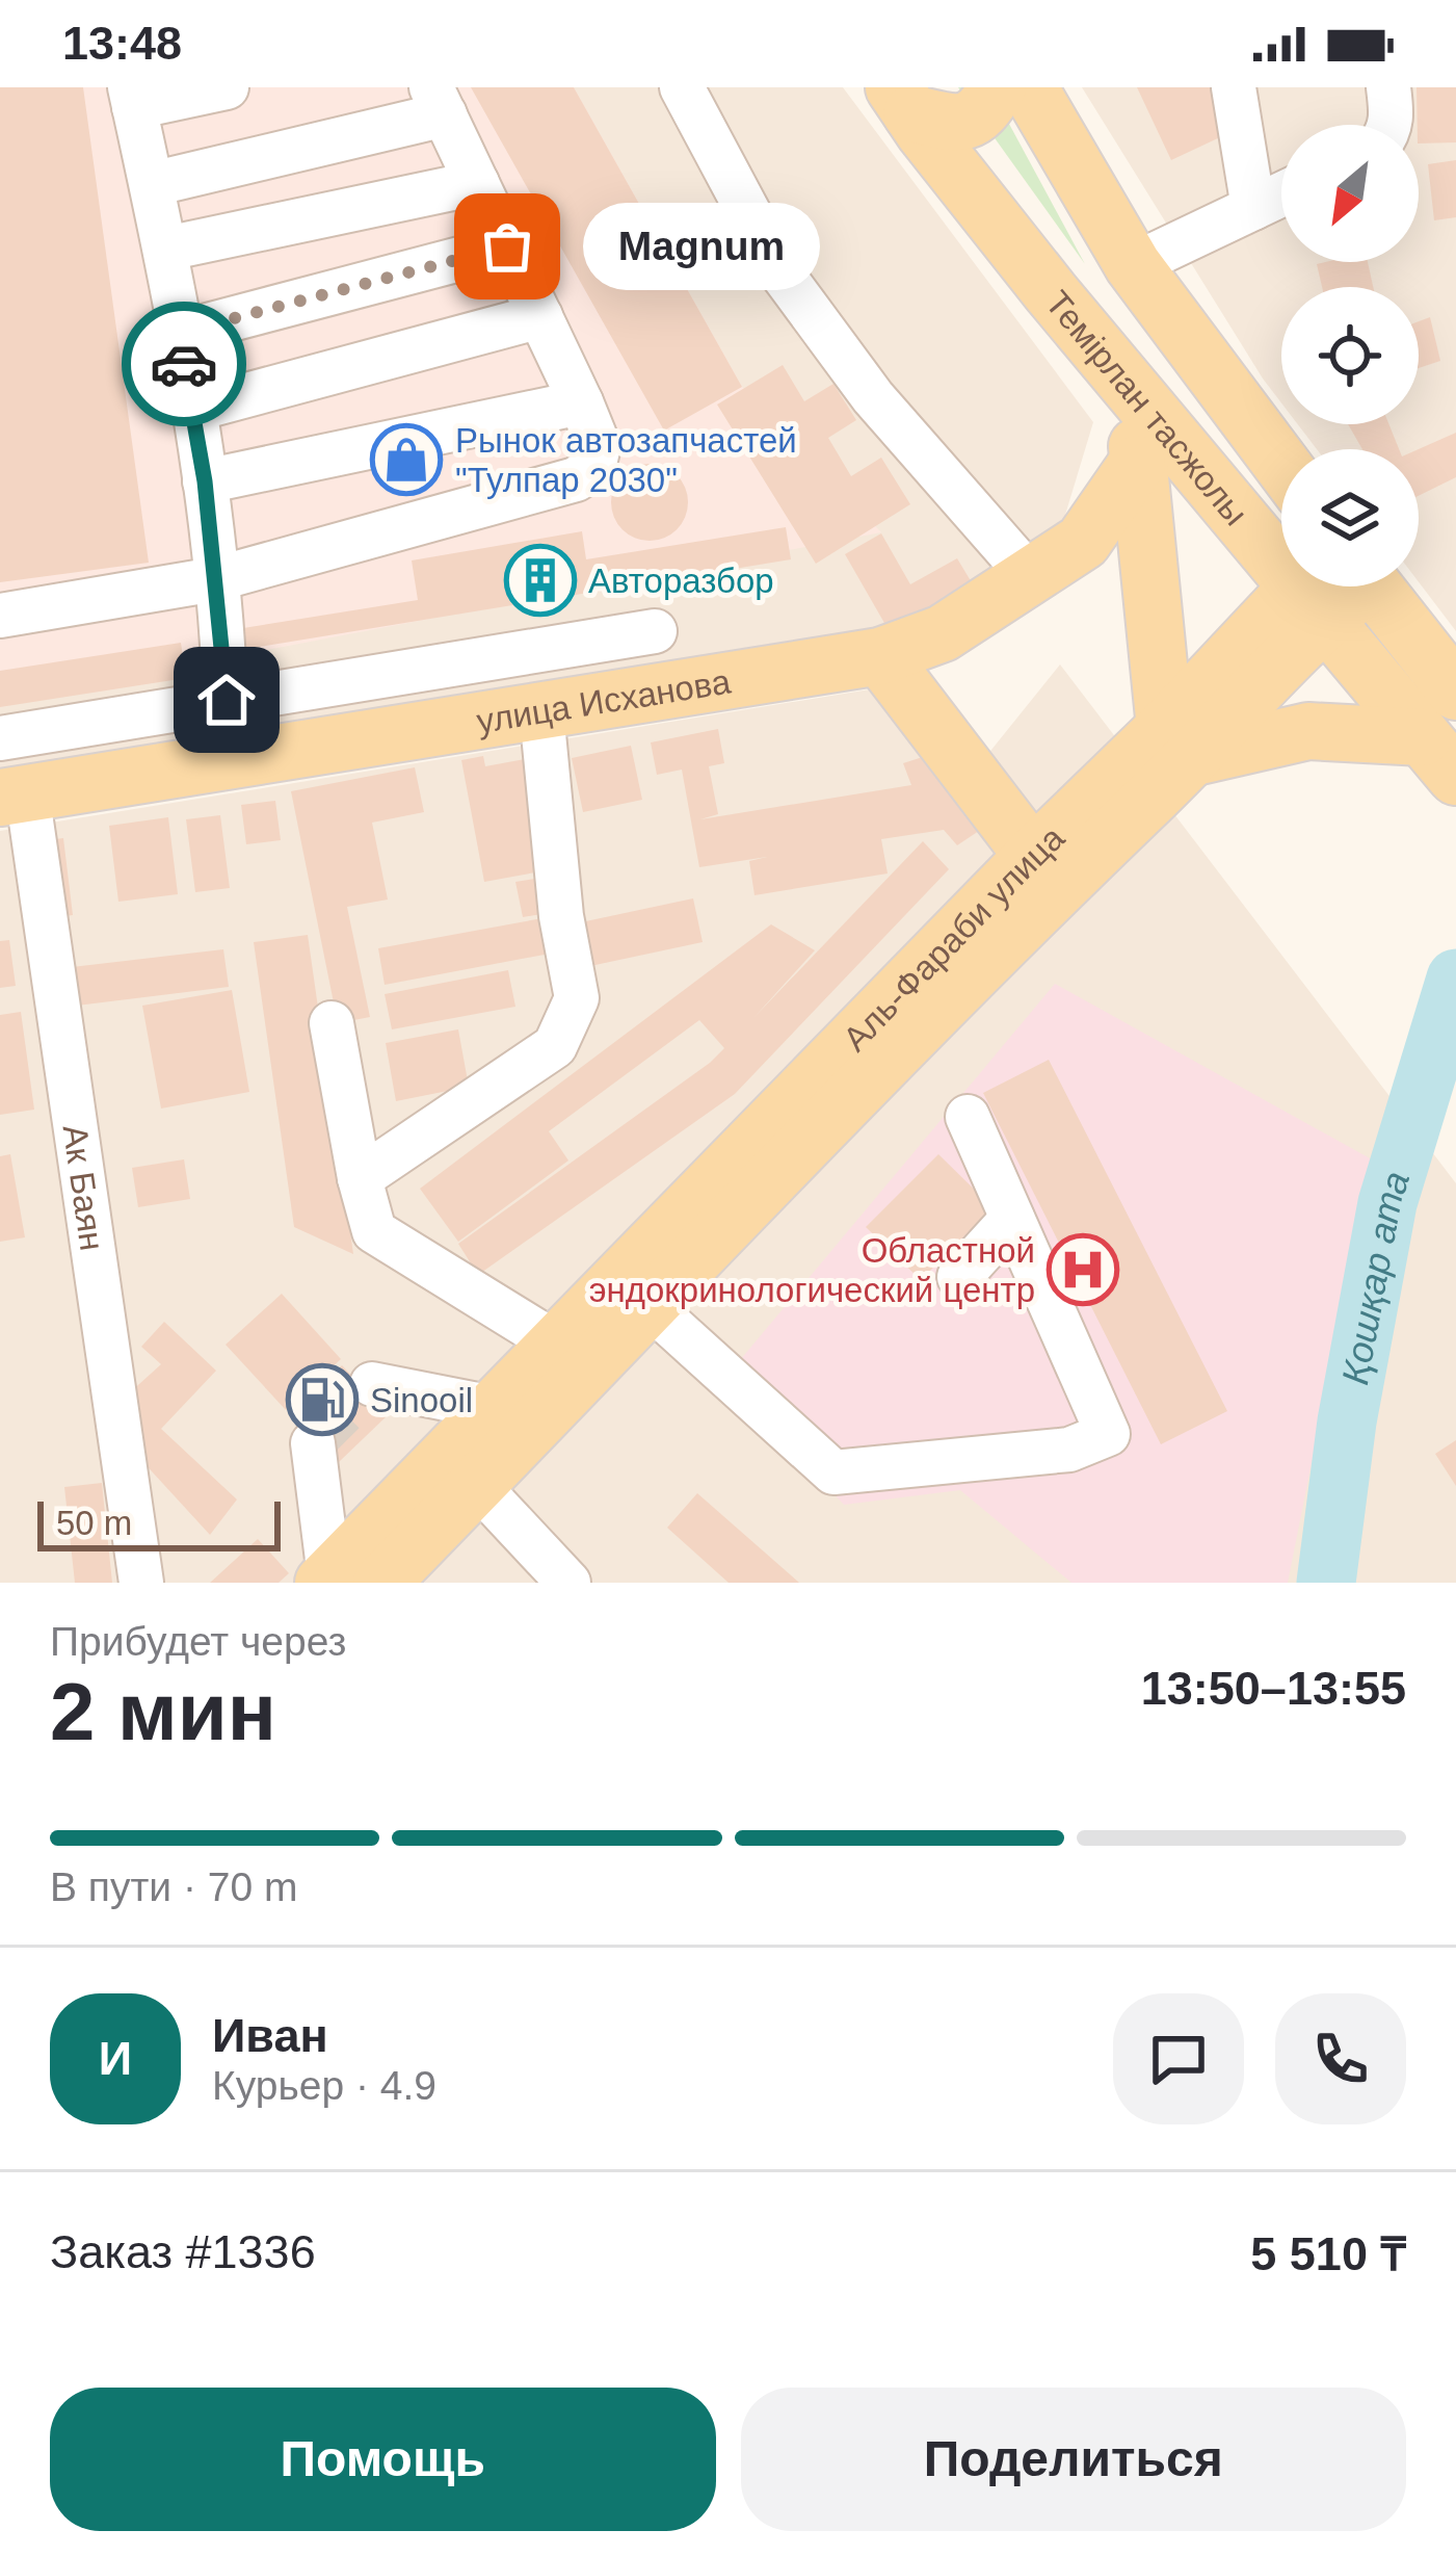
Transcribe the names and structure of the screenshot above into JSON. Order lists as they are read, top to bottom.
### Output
{
  "streets": {
    "main road": ["Темірлан тасжолы", "улица Исханова", "Аль-Фараби улица"],
    "street": ["Ак Баян"]
  },
  "crossings": [
    ["улица Исханова", "Ак Баян"]
  ],
  "water": ["Қошқар ата"],
  "places": {
    "other": ["Magnum"],
    "shop": ["Рынок автозапчастей \"Тулпар 2030\""],
    "building": ["Авторазбор"],
    "hospital": ["Областной эндокринологический центр"],
    "fuel station": ["Sinooil"]
  },
  "scale_bar": "50 m",
  "north": "bottom left",
  "page": {
    "status": "13:48",
    "bubble": "Magnum",
    "scale": "50 m",
    "heading": ["2 мин", "Прибудет через", "13:50–13:55"],
    "panel": [
      "Иван",
      "Курьер · 4.9",
      "Заказ #1336",
      "5 510 ₸"
    ],
    "bar": "В пути · 70 m",
    "round": "И",
    "buttons": ["Помощь", "Поделиться"]
  }
}
